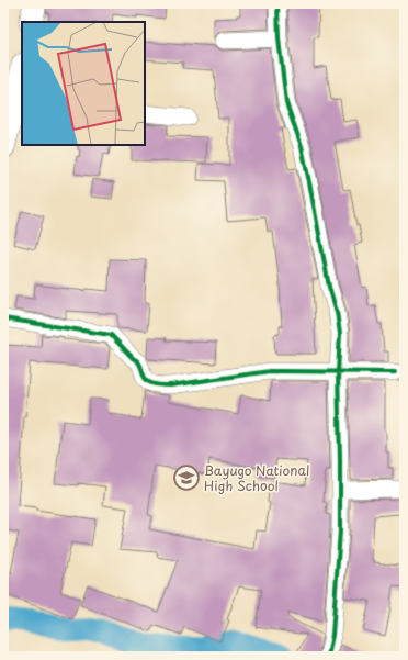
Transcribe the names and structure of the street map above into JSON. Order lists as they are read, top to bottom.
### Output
{
  "places": {
    "school or university": ["Bayugo National High School"]
  }
}
